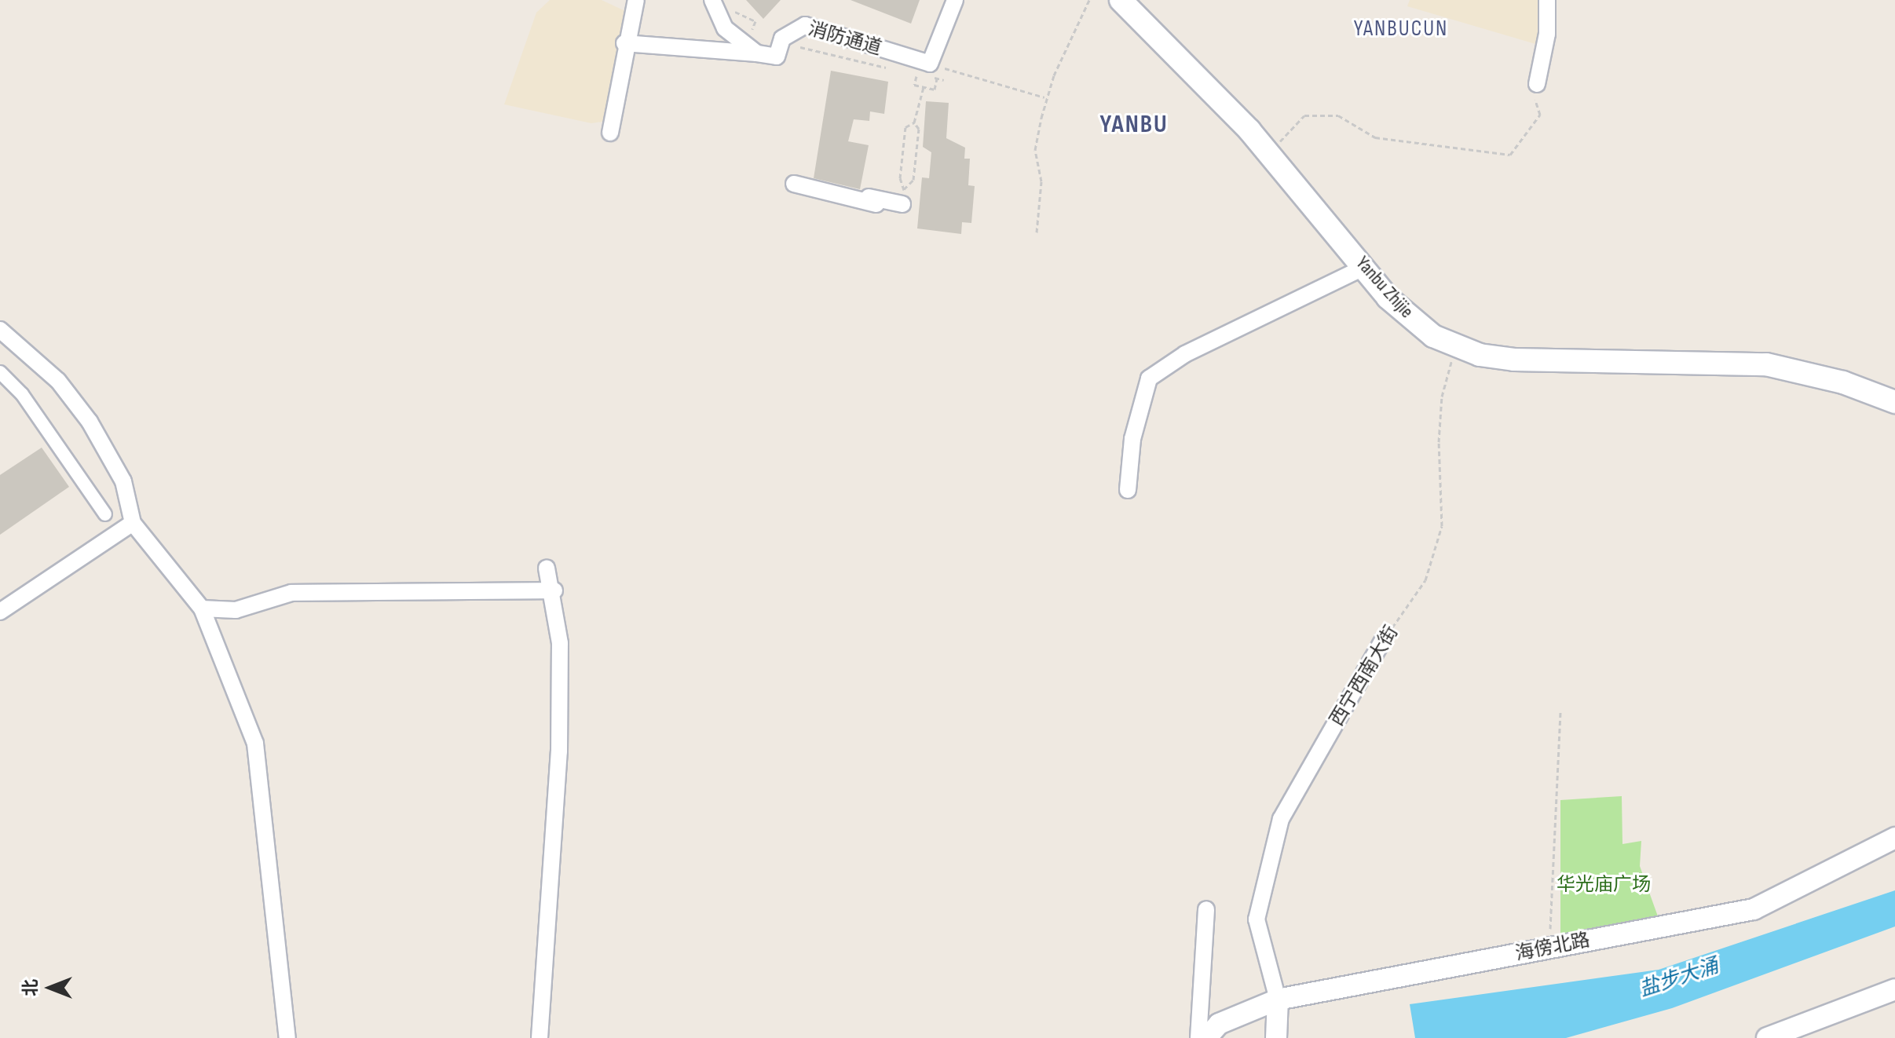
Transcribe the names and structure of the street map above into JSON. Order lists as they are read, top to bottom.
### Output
{
  "streets": {
    "main road": ["Yanbu Zhijie"],
    "street": ["消防通道", "西宁西南大街", "海傍北路"]
  },
  "crossings": [
    ["Yanbu Zhijie", "西宁西南大街"],
    ["西宁西南大街", "海傍北路"]
  ],
  "districts": ["YANBUCUN", "YANBU"],
  "water": ["盐步大涌"],
  "parks": ["华光庙广场"],
  "north": "left"
}
